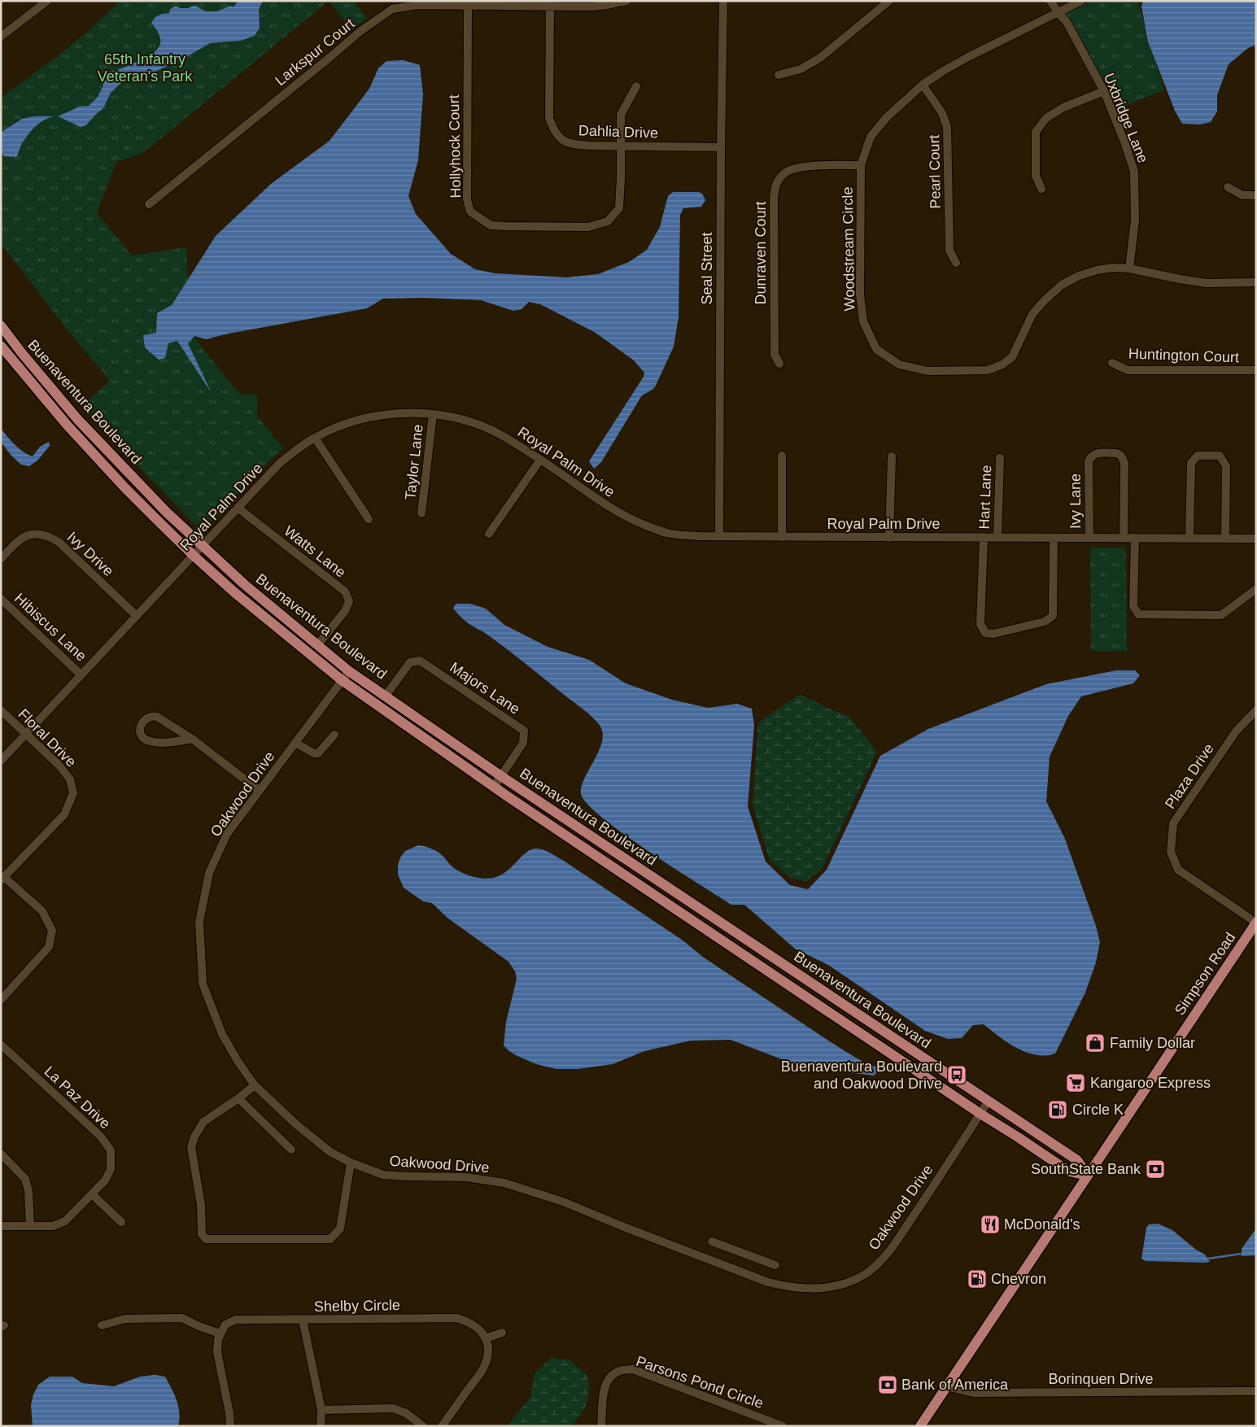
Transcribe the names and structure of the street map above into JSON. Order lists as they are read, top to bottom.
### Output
{
  "streets": {
    "main road": ["Buenaventura Boulevard", "Simpson Road"],
    "street": [
      "Larkspur Court",
      "Uxbridge Lane",
      "Dahlia Drive",
      "Hollyhock Court",
      "Pearl Court",
      "Woodstream Circle",
      "Dunraven Court",
      "Seal Street",
      "Huntington Court",
      "Taylor Lane",
      "Royal Palm Drive",
      "Hart Lane",
      "Ivy Lane",
      "Watts Lane",
      "Ivy Drive",
      "Hibiscus Lane",
      "Majors Lane",
      "Floral Drive",
      "Plaza Drive",
      "Oakwood Drive",
      "La Paz Drive",
      "Shelby Circle",
      "Borinquen Drive",
      "Parsons Pond Circle"
    ]
  },
  "crossings": [
    ["Larkspur Court", "Dahlia Drive"],
    ["Larkspur Court", "Hollyhock Court"],
    ["Uxbridge Lane", "Woodstream Circle"],
    ["Dahlia Drive", "Hollyhock Court"],
    ["Dahlia Drive", "Seal Street"],
    ["Pearl Court", "Woodstream Circle"],
    ["Woodstream Circle", "Dunraven Court"],
    ["Seal Street", "Royal Palm Drive"],
    ["Buenaventura Boulevard", "Royal Palm Drive"],
    ["Buenaventura Boulevard", "Watts Lane"],
    ["Buenaventura Boulevard", "Majors Lane"],
    ["Buenaventura Boulevard", "Oakwood Drive"],
    ["Buenaventura Boulevard", "Simpson Road"],
    ["Taylor Lane", "Royal Palm Drive"],
    ["Royal Palm Drive", "Hart Lane"],
    ["Royal Palm Drive", "Ivy Lane"],
    ["Royal Palm Drive", "Watts Lane"],
    ["Royal Palm Drive", "Ivy Drive"],
    ["Royal Palm Drive", "Hibiscus Lane"],
    ["Royal Palm Drive", "Floral Drive"],
    ["Plaza Drive", "Simpson Road"],
    ["Simpson Road", "Borinquen Drive"]
  ],
  "parks": ["65th Infantry Veteran's Park"],
  "places": {
    "shop": ["Family Dollar"],
    "bus stop": ["Buenaventura Boulevard and Oakwood Drive"],
    "supermarket": ["Kangaroo Express"],
    "fuel station": ["Circle K", "Chevron"],
    "bank": ["SouthState Bank", "Bank of America"],
    "restaurant": ["McDonald's"]
  }
}
